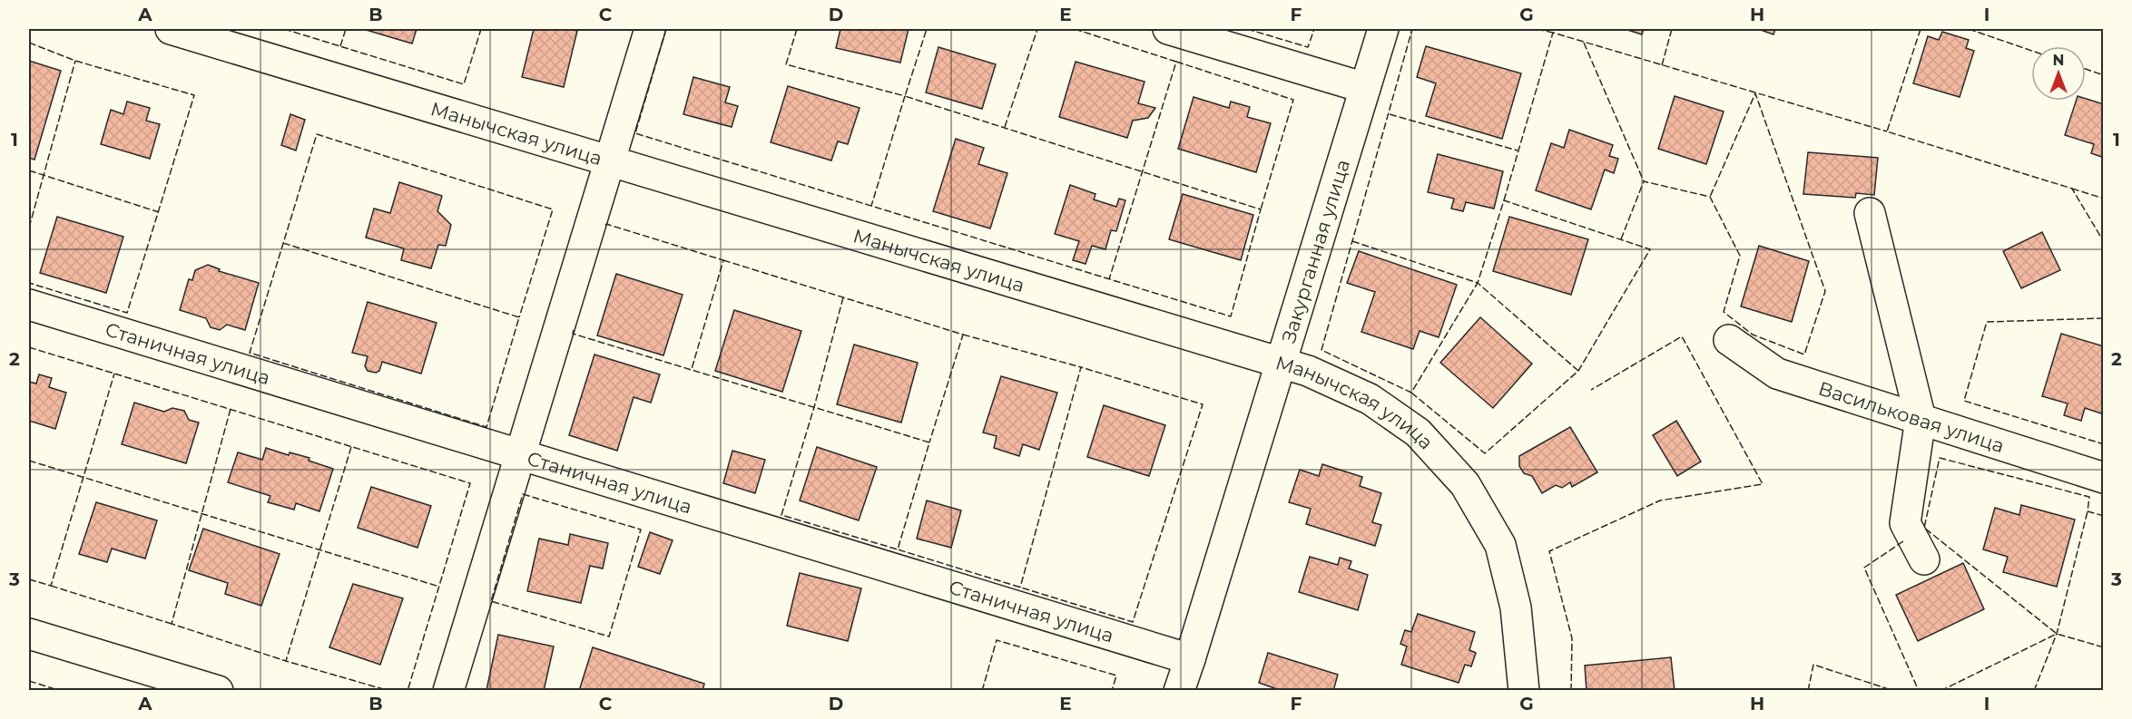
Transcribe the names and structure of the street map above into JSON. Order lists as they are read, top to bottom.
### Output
{
  "streets": {
    "street": [
      "Манычская улица",
      "Закурганная улица",
      "Станичная улица",
      "Васильковая улица"
    ]
  },
  "crossings": [
    ["Манычская улица", "Закурганная улица"],
    ["Закурганная улица", "Станичная улица"]
  ],
  "north": "top",
  "grid": {
    "columns": [
      "A",
      "B",
      "C",
      "D",
      "E",
      "F",
      "G",
      "H",
      "I"
    ],
    "rows": ["1", "2", "3"]
  }
}
